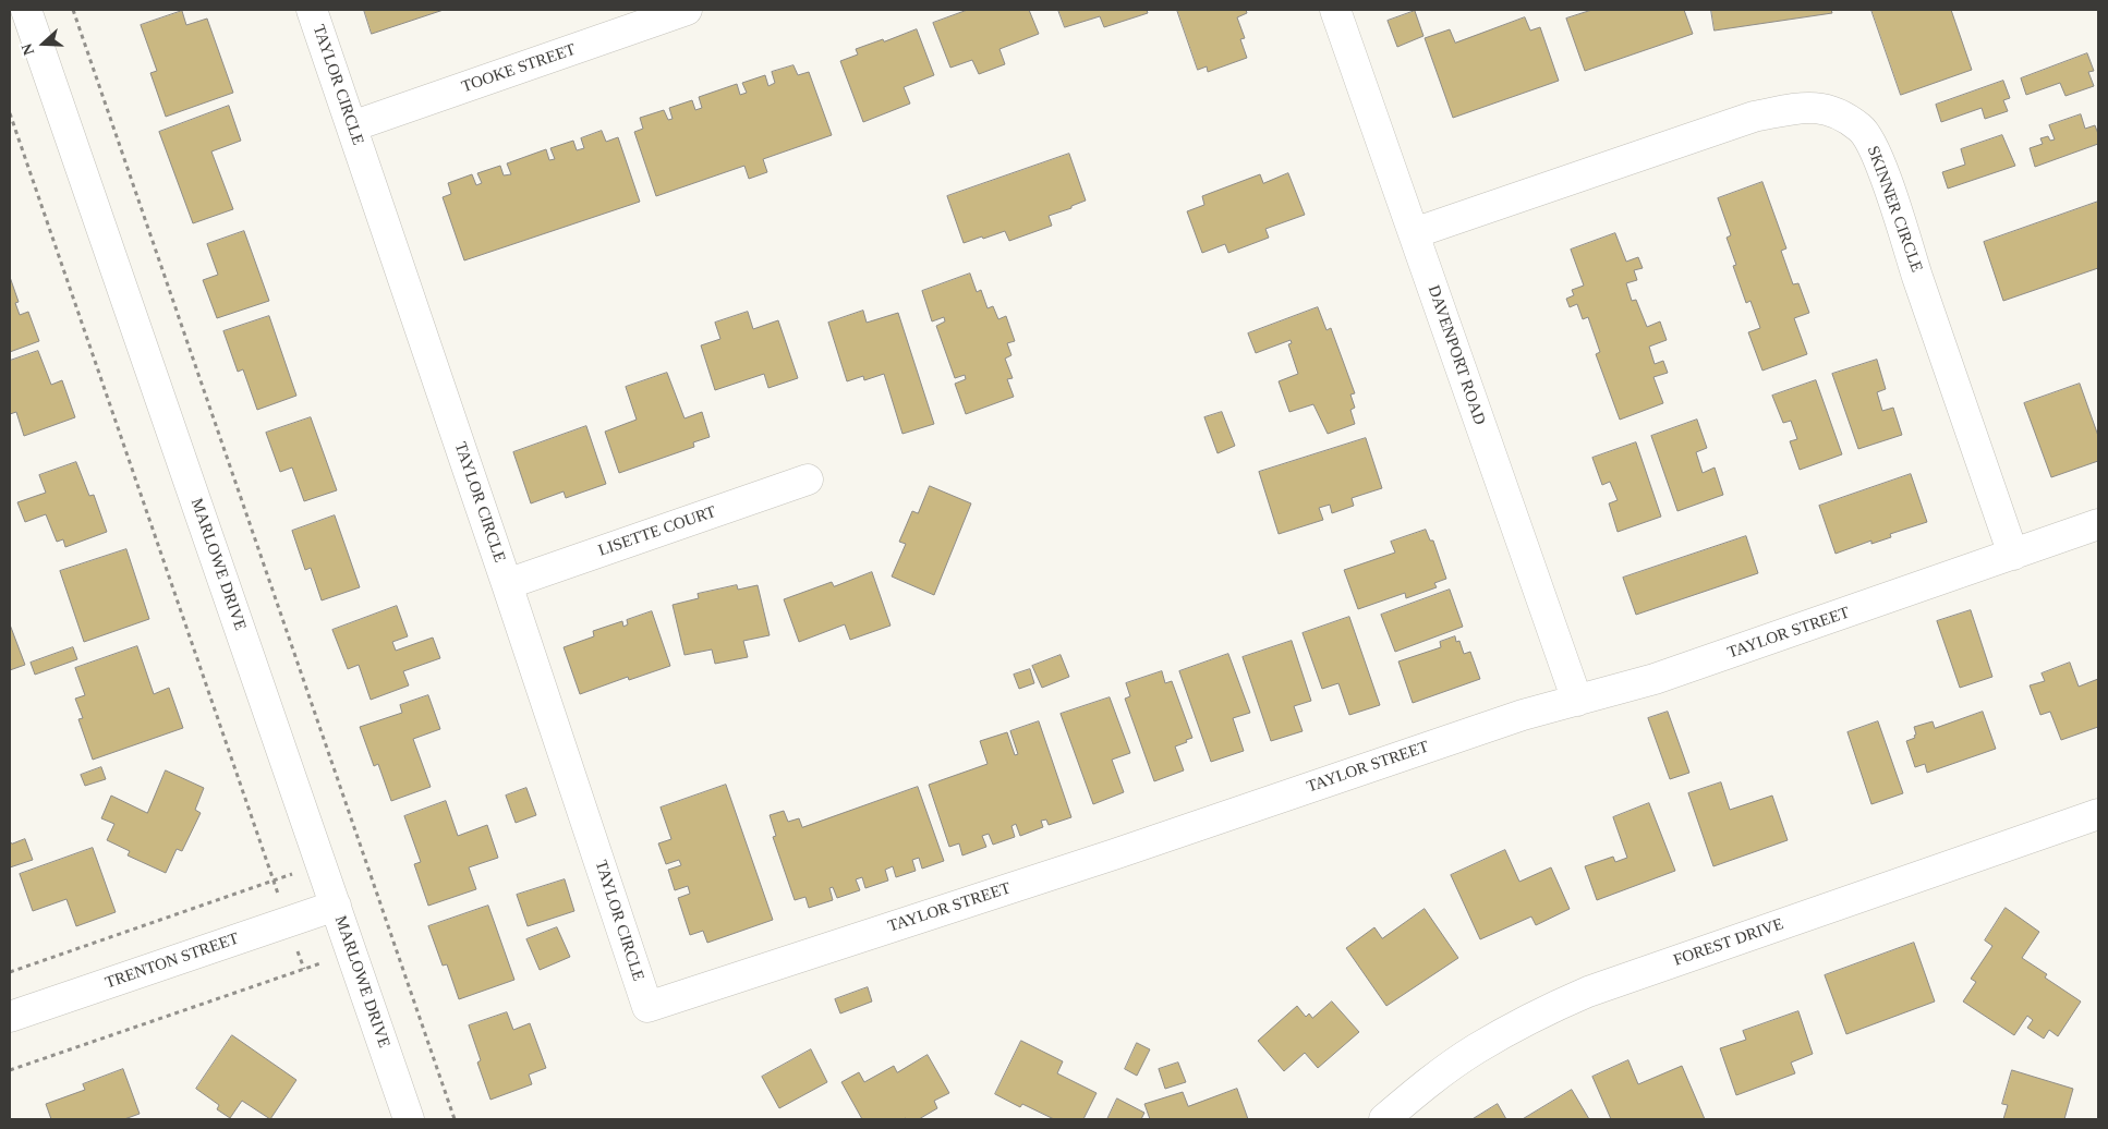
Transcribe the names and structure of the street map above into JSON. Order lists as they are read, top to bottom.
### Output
{
  "streets": {
    "street": [
      "TOOKE STREET",
      "TAYLOR CIRCLE",
      "SKINNER CIRCLE",
      "DAVENPORT ROAD",
      "LISETTE COURT",
      "MARLOWE DRIVE",
      "TAYLOR STREET",
      "FOREST DRIVE",
      "TRENTON STREET"
    ]
  },
  "crossings": [
    ["TOOKE STREET", "TAYLOR CIRCLE"],
    ["TAYLOR CIRCLE", "LISETTE COURT"],
    ["TAYLOR CIRCLE", "TAYLOR STREET"],
    ["SKINNER CIRCLE", "DAVENPORT ROAD"],
    ["SKINNER CIRCLE", "TAYLOR STREET"],
    ["DAVENPORT ROAD", "TAYLOR STREET"],
    ["MARLOWE DRIVE", "TRENTON STREET"]
  ],
  "north": "left"
}
